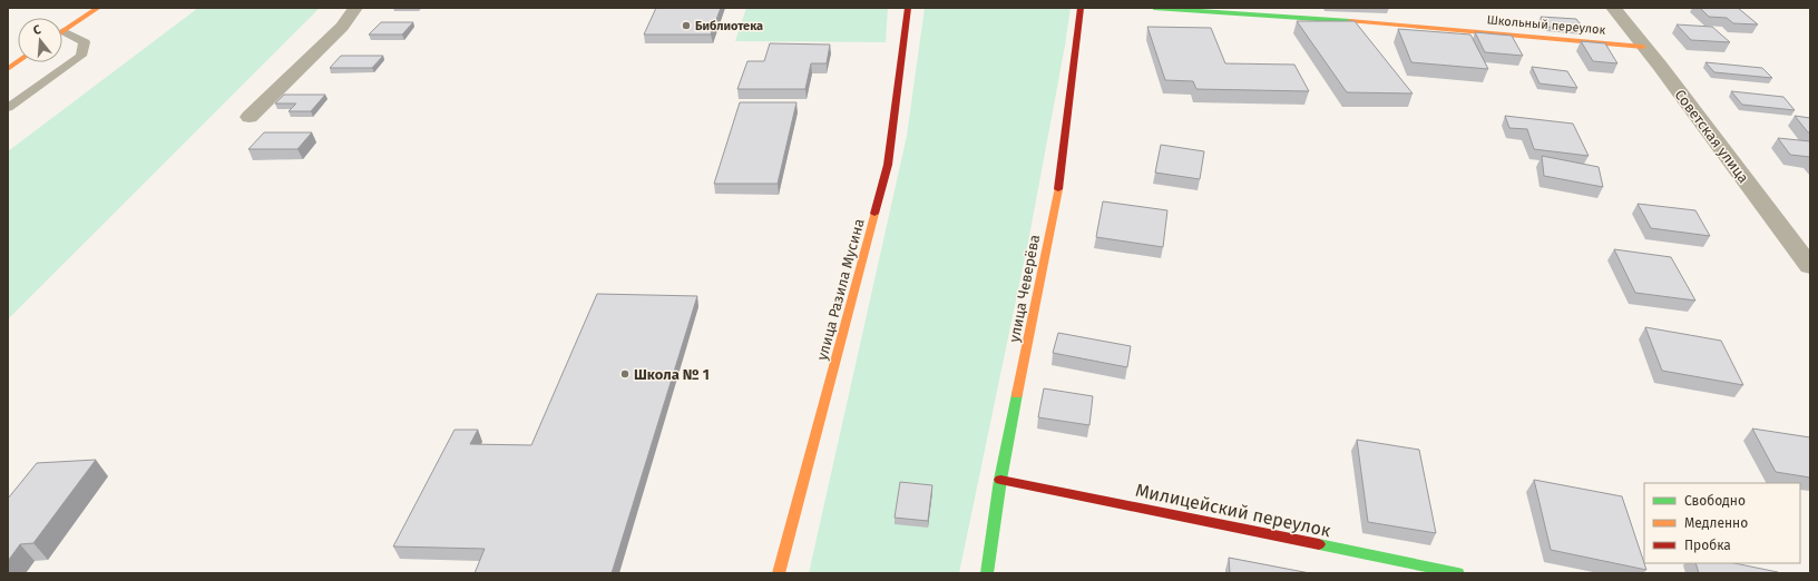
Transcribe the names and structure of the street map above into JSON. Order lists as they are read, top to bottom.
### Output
{
  "streets": {
    "street": [
      "Школьный переулок",
      "Советская улица",
      "улица Чеверёва",
      "улица Разила Мусина",
      "Милицейский переулок"
    ]
  },
  "crossings": [
    ["Школьный переулок", "Советская улица"],
    ["улица Чеверёва", "Милицейский переулок"]
  ],
  "places": ["Библиотека", "Школа № 1"],
  "legend": ["Свободно", "Медленно", "Пробка"],
  "north": "top"
}
